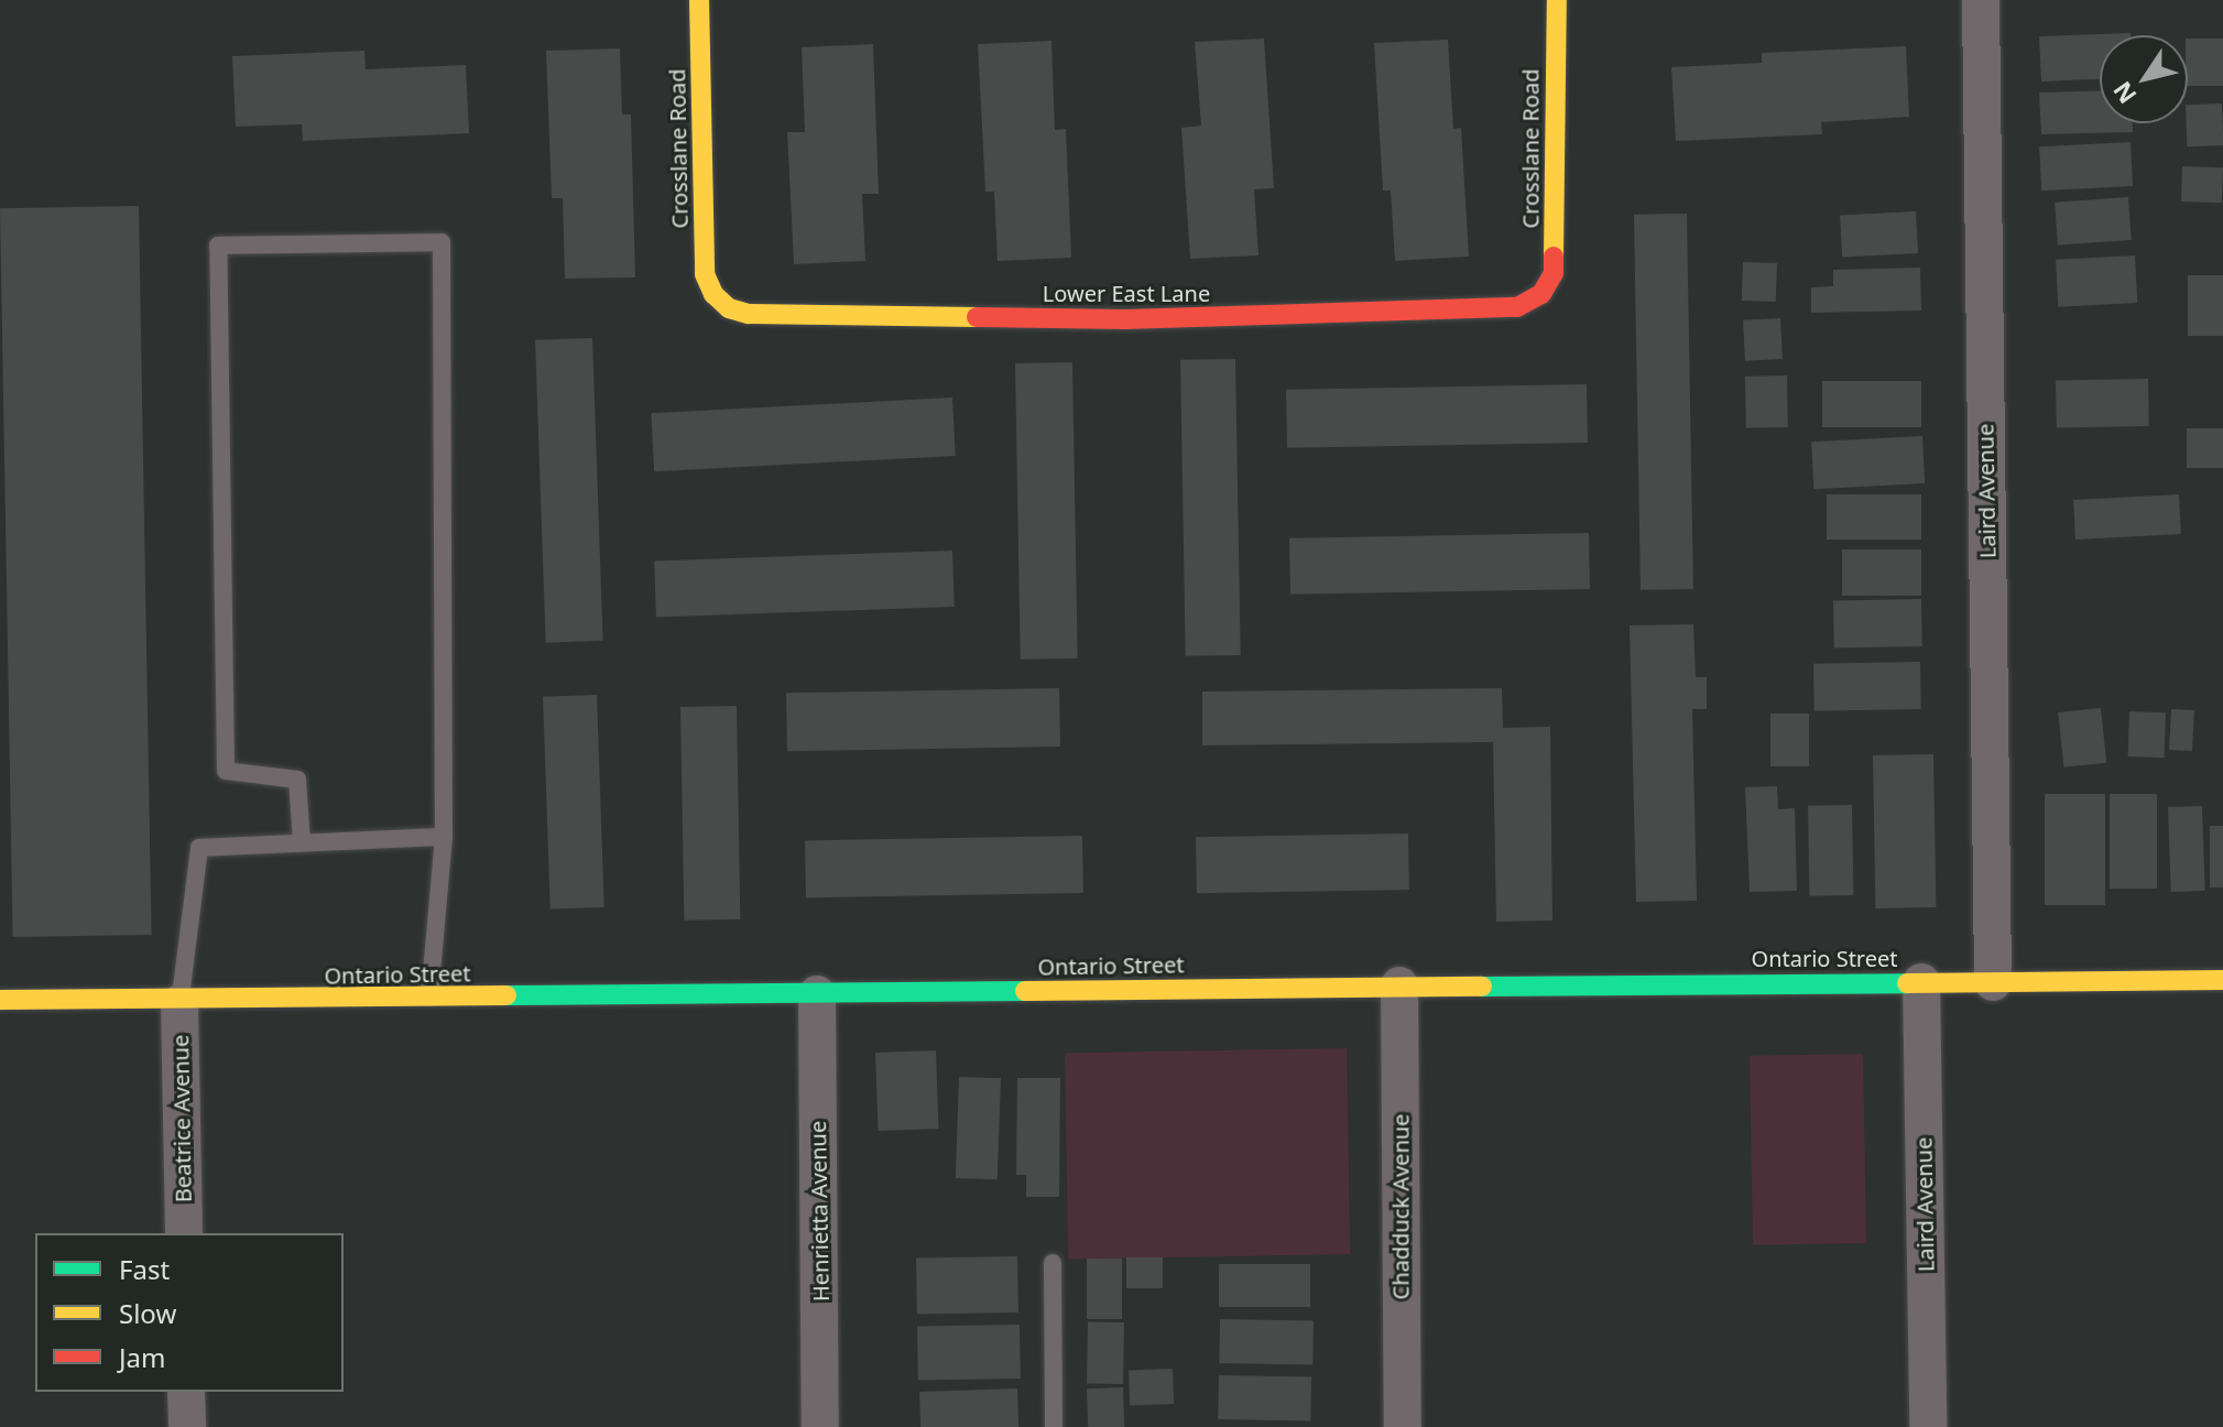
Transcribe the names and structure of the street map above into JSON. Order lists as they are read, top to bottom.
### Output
{
  "streets": {
    "street": [
      "Crosslane Road",
      "Lower East Lane",
      "Laird Avenue",
      "Ontario Street",
      "Beatrice Avenue",
      "Chadduck Avenue",
      "Henrietta Avenue"
    ]
  },
  "crossings": [
    ["Crosslane Road", "Lower East Lane"],
    ["Laird Avenue", "Ontario Street"],
    ["Ontario Street", "Beatrice Avenue"],
    ["Ontario Street", "Chadduck Avenue"],
    ["Ontario Street", "Henrietta Avenue"]
  ],
  "legend": ["Fast", "Slow", "Jam"],
  "north": "bottom left"
}
